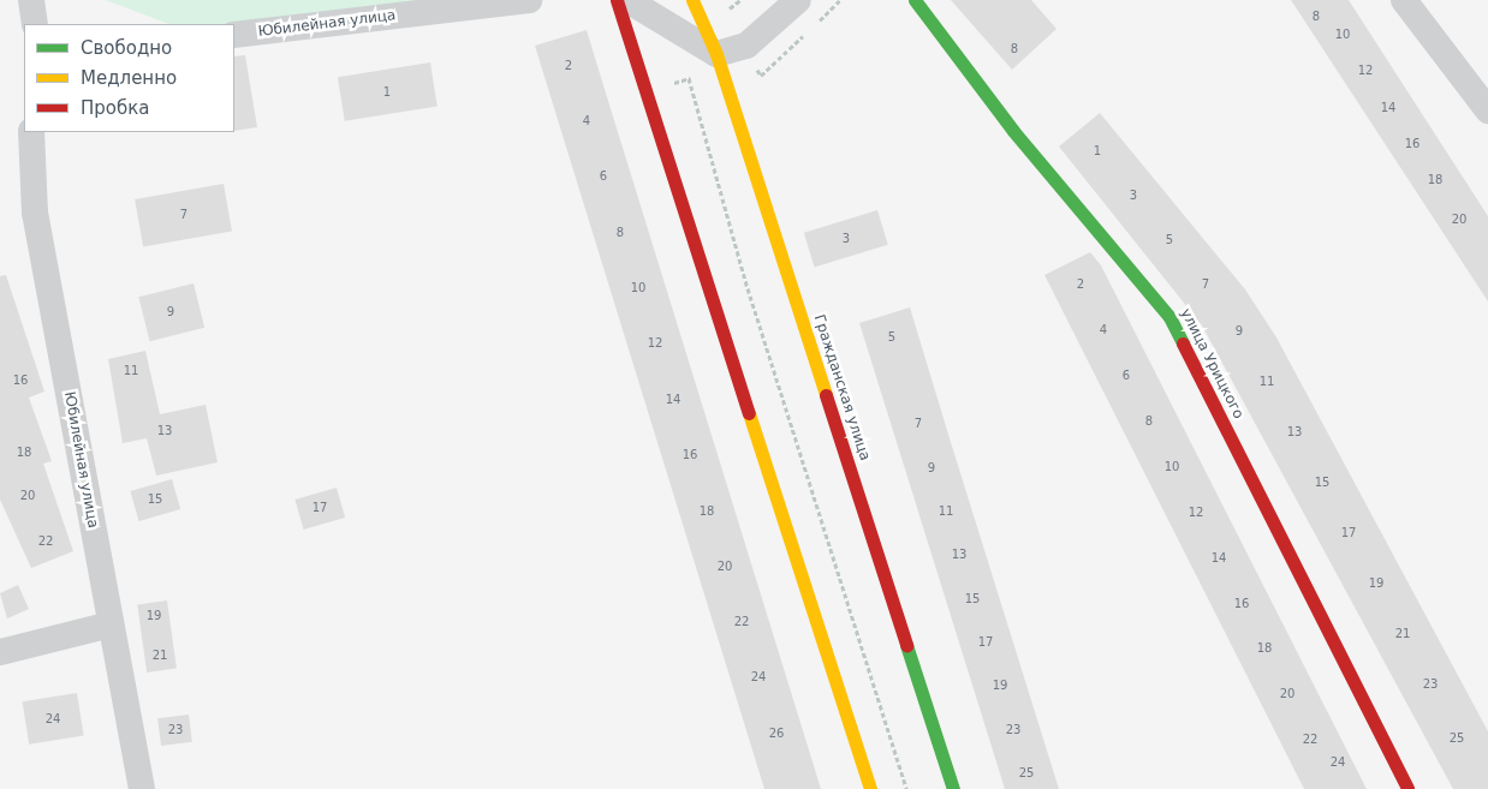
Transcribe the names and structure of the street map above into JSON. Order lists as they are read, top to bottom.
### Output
{
  "streets": {
    "street": ["Юбилейная улица", "улица Урицкого", "Гражданская улица"]
  },
  "house_numbers": [
    "8",
    "10",
    "8",
    "2",
    "12",
    "1",
    "14",
    "4",
    "16",
    "1",
    "6",
    "18",
    "3",
    "7",
    "20",
    "8",
    "3",
    "5",
    "2",
    "7",
    "10",
    "9",
    "4",
    "9",
    "5",
    "12",
    "11",
    "6",
    "16",
    "11",
    "14",
    "8",
    "7",
    "13",
    "13",
    "18",
    "16",
    "10",
    "9",
    "15",
    "20",
    "15",
    "17",
    "18",
    "11",
    "12",
    "17",
    "22",
    "13",
    "14",
    "20",
    "19",
    "15",
    "16",
    "19",
    "22",
    "21",
    "17",
    "18",
    "21",
    "24",
    "23",
    "19",
    "20",
    "24",
    "23",
    "23",
    "26",
    "25",
    "22",
    "24",
    "25"
  ],
  "legend": ["Свободно", "Медленно", "Пробка"]
}
